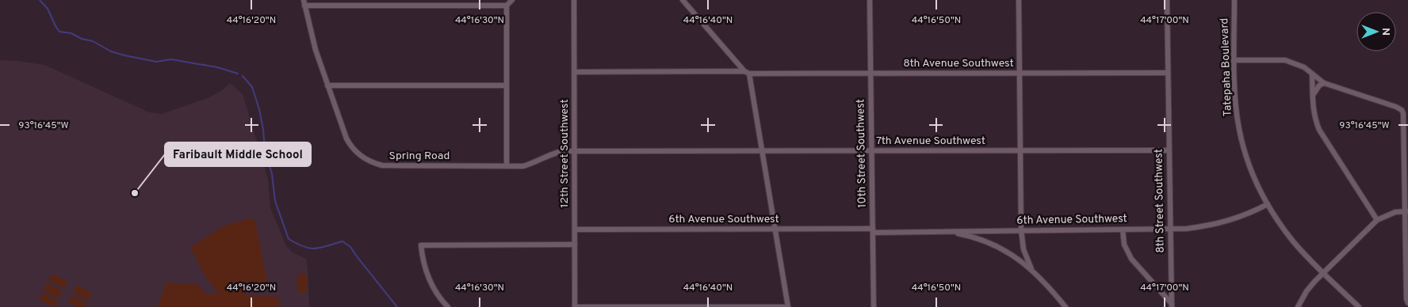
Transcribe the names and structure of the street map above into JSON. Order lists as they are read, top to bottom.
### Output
{
  "streets": {
    "street": [
      "8th Avenue Southwest",
      "Tatepaha Boulevard",
      "7th Avenue Southwest",
      "12th Street Southwest",
      "10th Street Southwest",
      "Spring Road",
      "8th Street Southwest",
      "6th Avenue Southwest"
    ]
  },
  "crossings": [
    ["8th Avenue Southwest", "12th Street Southwest"],
    ["8th Avenue Southwest", "10th Street Southwest"],
    ["8th Avenue Southwest", "8th Street Southwest"],
    ["Tatepaha Boulevard", "6th Avenue Southwest"],
    ["7th Avenue Southwest", "12th Street Southwest"],
    ["7th Avenue Southwest", "10th Street Southwest"],
    ["7th Avenue Southwest", "Spring Road"],
    ["7th Avenue Southwest", "8th Street Southwest"],
    ["12th Street Southwest", "Spring Road"],
    ["12th Street Southwest", "6th Avenue Southwest"],
    ["10th Street Southwest", "6th Avenue Southwest"],
    ["8th Street Southwest", "6th Avenue Southwest"]
  ],
  "places": ["Faribault Middle School"],
  "north": "right",
  "coordinates": [
    "44°16'20\"N",
    "44°16'30\"N",
    "44°16'40\"N",
    "44°16'50\"N",
    "44°17'00\"N",
    "93°16'45\"W"
  ]
}
